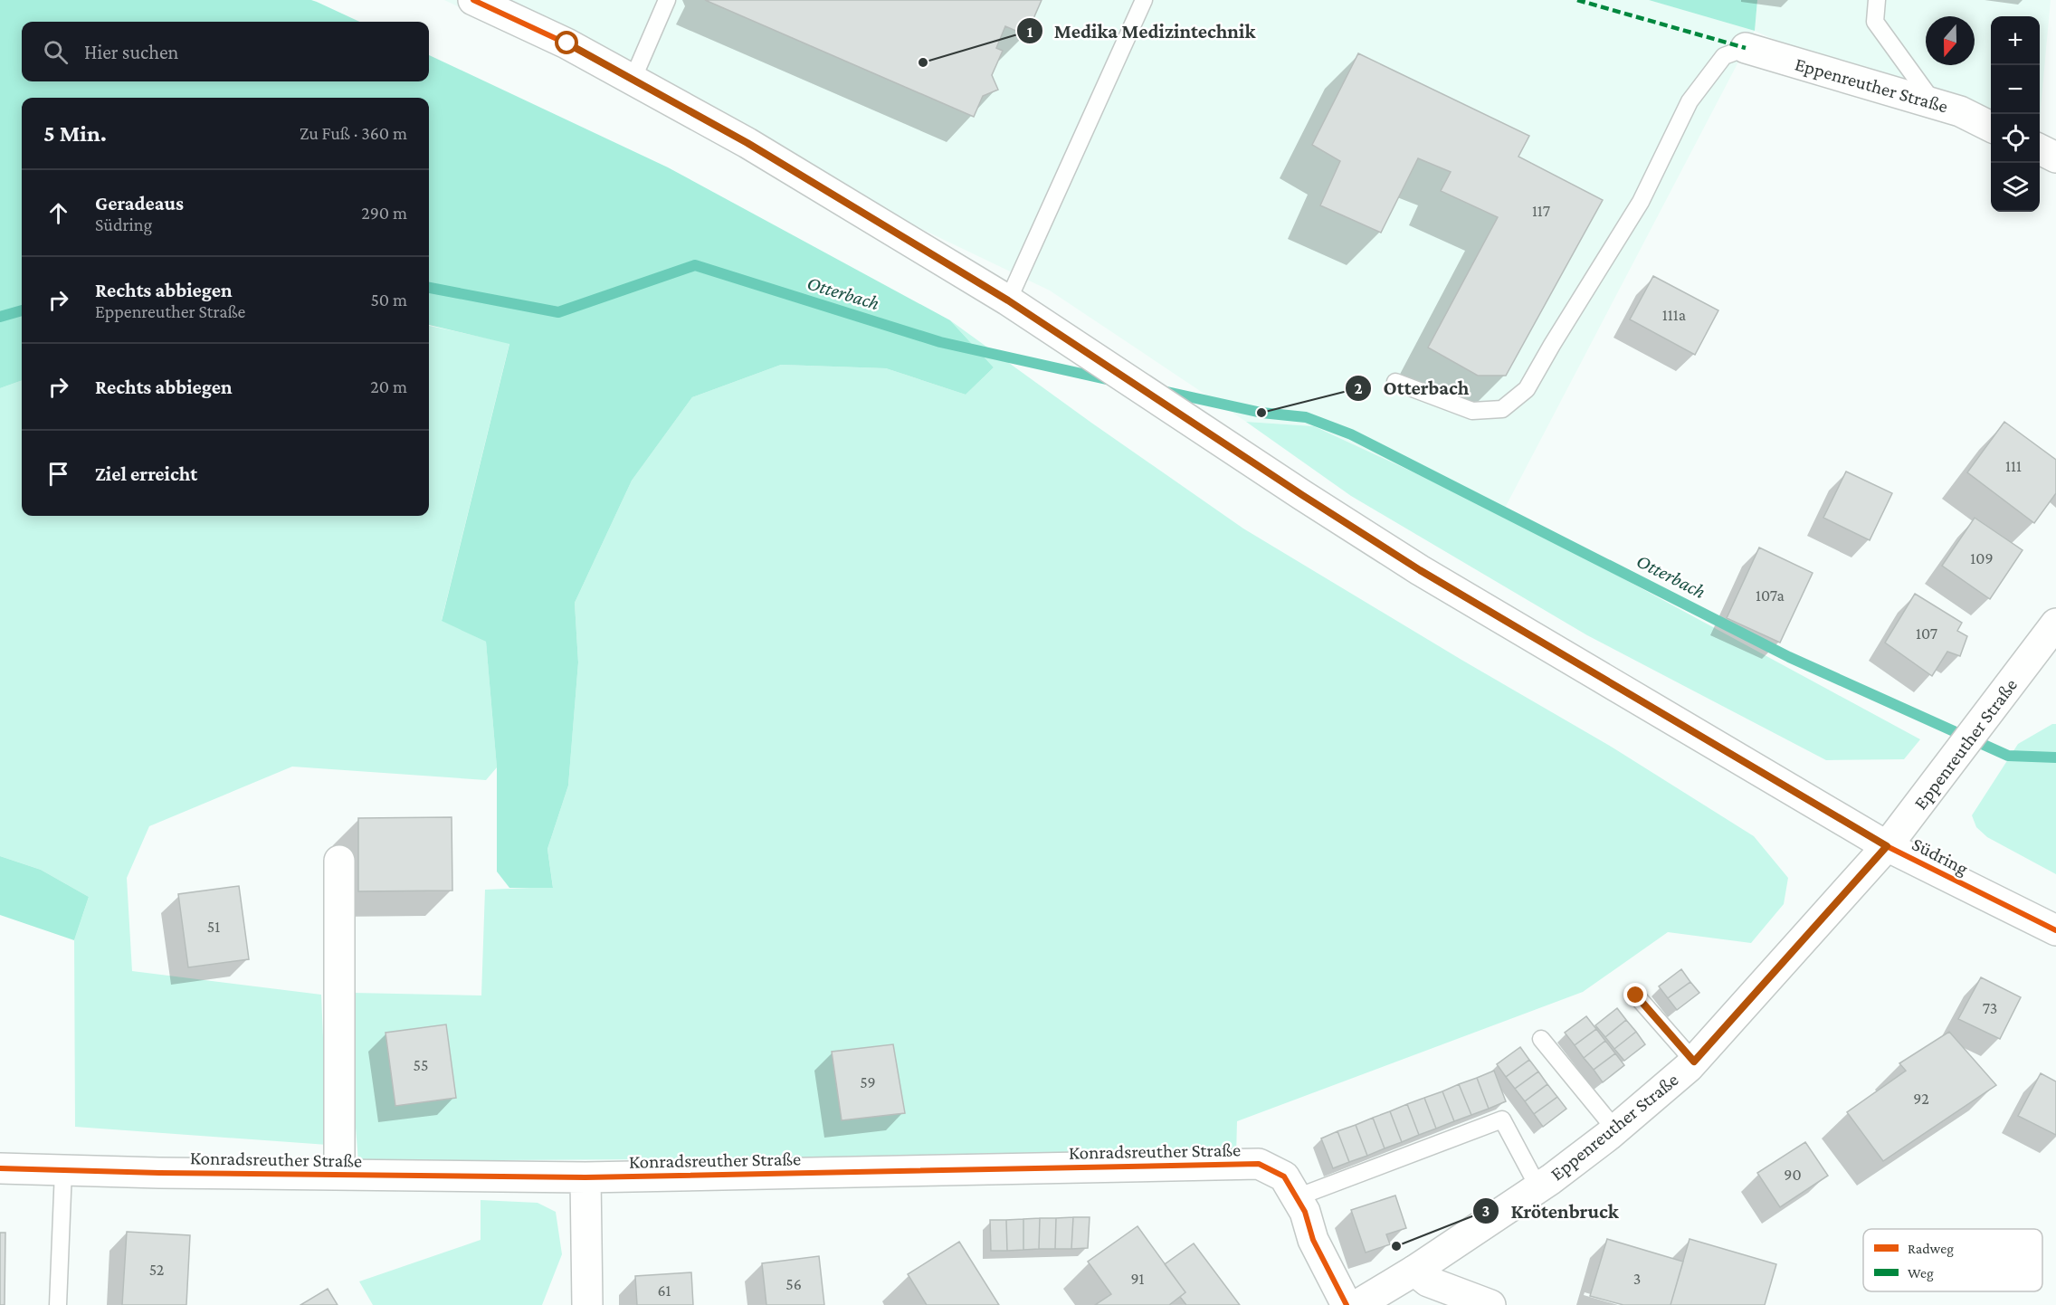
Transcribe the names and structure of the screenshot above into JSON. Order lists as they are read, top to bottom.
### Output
{
  "streets": {
    "street": ["Eppenreuther Straße", "Südring", "Konradsreuther Straße"]
  },
  "crossings": [
    ["Eppenreuther Straße", "Südring"]
  ],
  "water": ["Otterbach"],
  "places": ["Medika Medizintechnik", "Otterbach", "Krötenbruck"],
  "house_numbers": [
    "117",
    "111a",
    "111",
    "109",
    "107a",
    "107",
    "51",
    "73",
    "55",
    "59",
    "92",
    "90",
    "52",
    "91",
    "3",
    "56",
    "61"
  ],
  "legend": ["Radweg", "Weg"],
  "north": "bottom",
  "page": {
    "map_buttons": ["+", "−"],
    "search": "Hier suchen",
    "heading": ["5 Min.", "Zu Fuß · 360 m"],
    "list": [
      ["Geradeaus", "Südring", "290 m"],
      ["Rechts abbiegen", "Eppenreuther Straße", "50 m"],
      ["Rechts abbiegen", "20 m"],
      "Ziel erreicht"
    ]
  }
}
